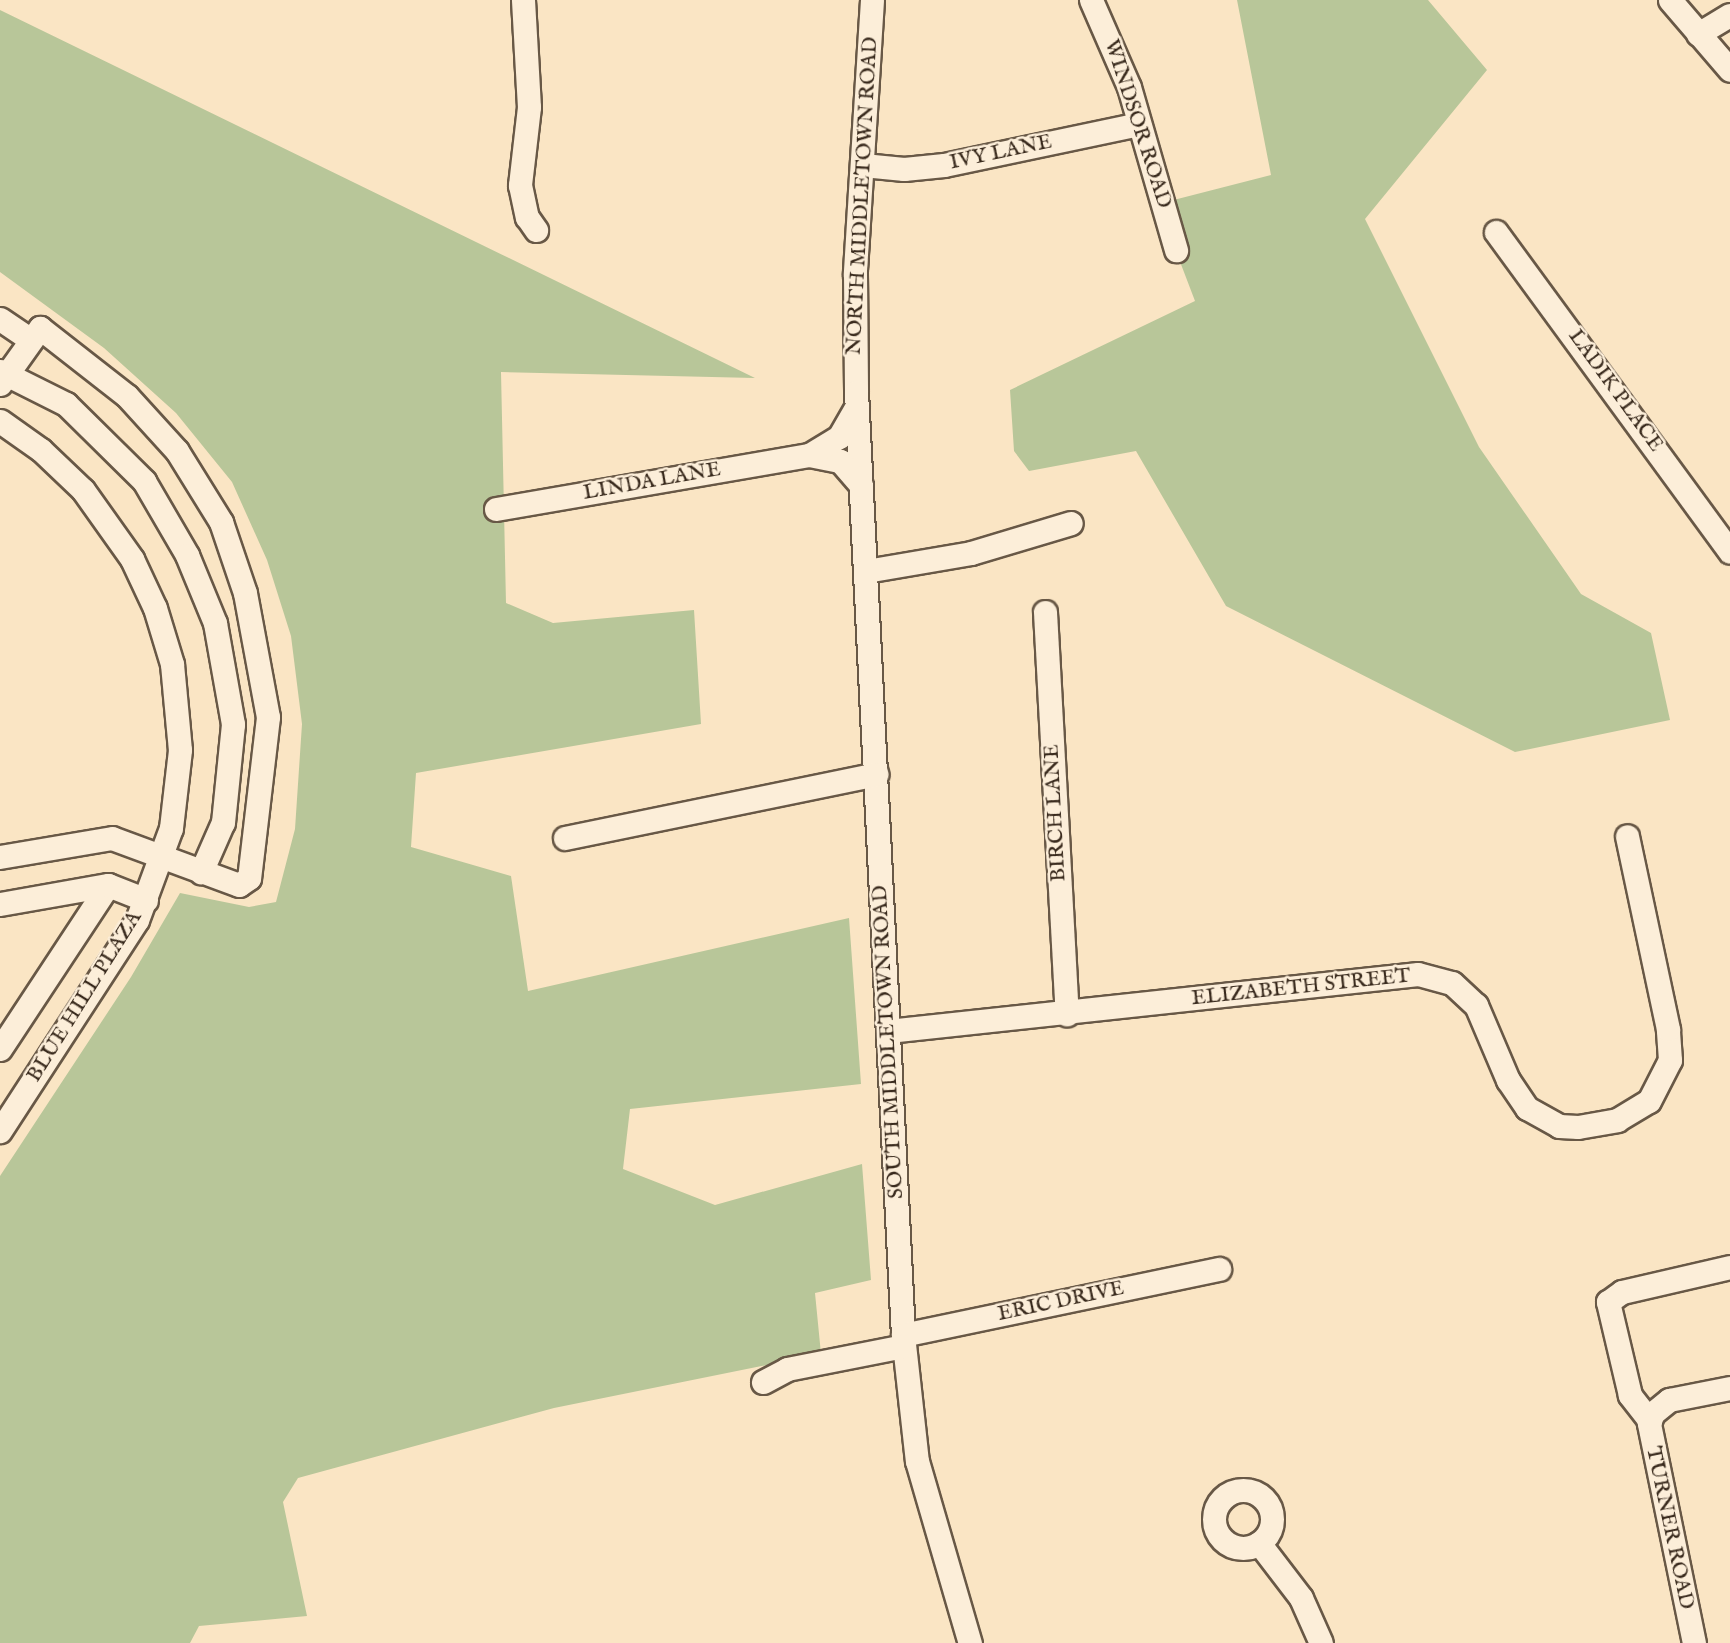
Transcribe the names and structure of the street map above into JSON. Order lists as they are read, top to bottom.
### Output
{
  "streets": {
    "street": [
      "WINDSOR ROAD",
      "IVY LANE",
      "NORTH MIDDLETOWN ROAD",
      "LADIK PLACE",
      "LINDA LANE",
      "BIRCH LANE",
      "ELIZABETH STREET",
      "BLUE HILL PLAZA",
      "SOUTH MIDDLETOWN ROAD",
      "ERIC DRIVE",
      "TURNER ROAD"
    ]
  },
  "crossings": [
    ["WINDSOR ROAD", "IVY LANE"],
    ["IVY LANE", "NORTH MIDDLETOWN ROAD"],
    ["NORTH MIDDLETOWN ROAD", "LINDA LANE"],
    ["NORTH MIDDLETOWN ROAD", "SOUTH MIDDLETOWN ROAD"],
    ["LINDA LANE", "SOUTH MIDDLETOWN ROAD"],
    ["BIRCH LANE", "ELIZABETH STREET"],
    ["ELIZABETH STREET", "SOUTH MIDDLETOWN ROAD"],
    ["SOUTH MIDDLETOWN ROAD", "ERIC DRIVE"]
  ]
}
